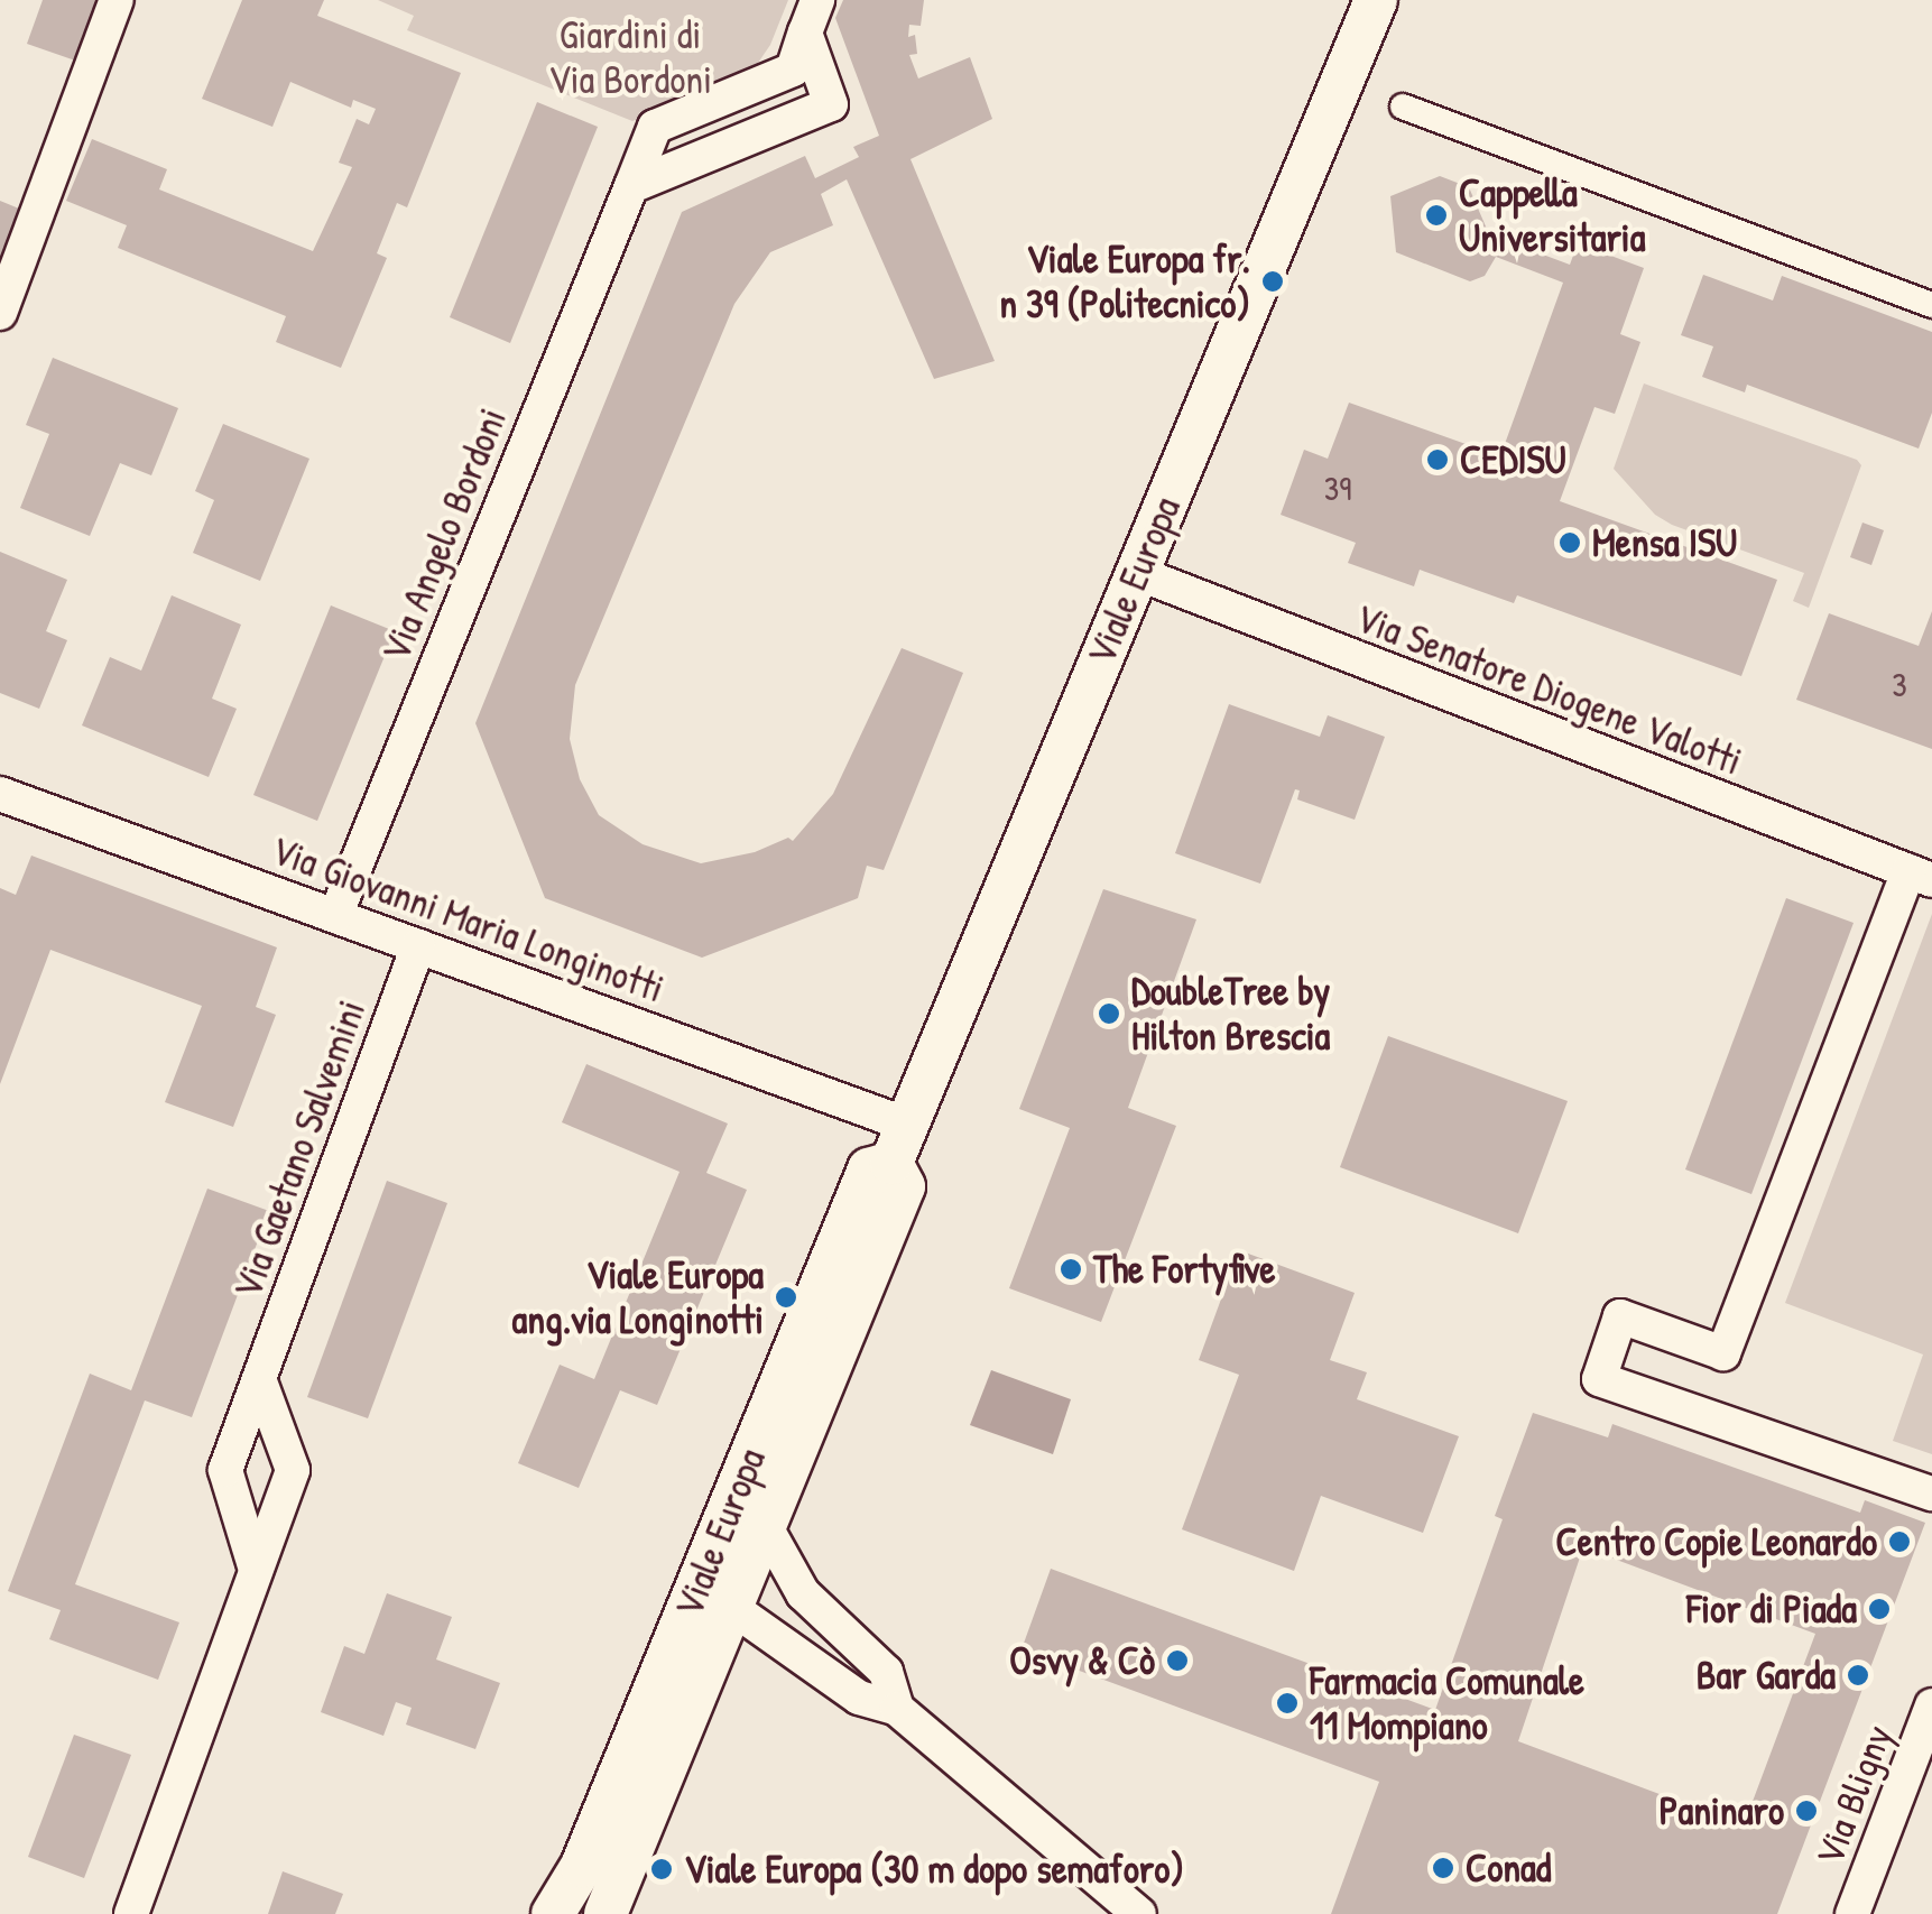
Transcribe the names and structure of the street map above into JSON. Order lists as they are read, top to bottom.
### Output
{
  "streets": {
    "street": [
      "Via Angelo Bordoni",
      "Viale Europa",
      "Via Senatore Diogene Valotti",
      "Via Giovanni Maria Longinotti",
      "Via Gaetano Salvemini",
      "Via Bligny"
    ]
  },
  "crossings": [
    ["Via Angelo Bordoni", "Via Giovanni Maria Longinotti"],
    ["Viale Europa", "Via Senatore Diogene Valotti"],
    ["Viale Europa", "Via Giovanni Maria Longinotti"],
    ["Via Giovanni Maria Longinotti", "Via Gaetano Salvemini"]
  ],
  "parks": ["Giardini di Via Bordoni"],
  "places": [
    "Cappella Universitaria",
    "Viale Europa fr. n 39 (Politecnico)",
    "CEDISU",
    "Mensa ISU",
    "DoubleTree by Hilton Brescia",
    "The Fortyfive",
    "Viale Europa ang.via Longinotti",
    "Centro Copie Leonardo",
    "Fior di Piada",
    "Osvy & Cò",
    "Bar Garda",
    "Farmacia Comunale 11 Mompiano",
    "Paninaro",
    "Conad",
    "Viale Europa (30 m dopo semaforo)"
  ],
  "house_numbers": ["39", "3"]
}
